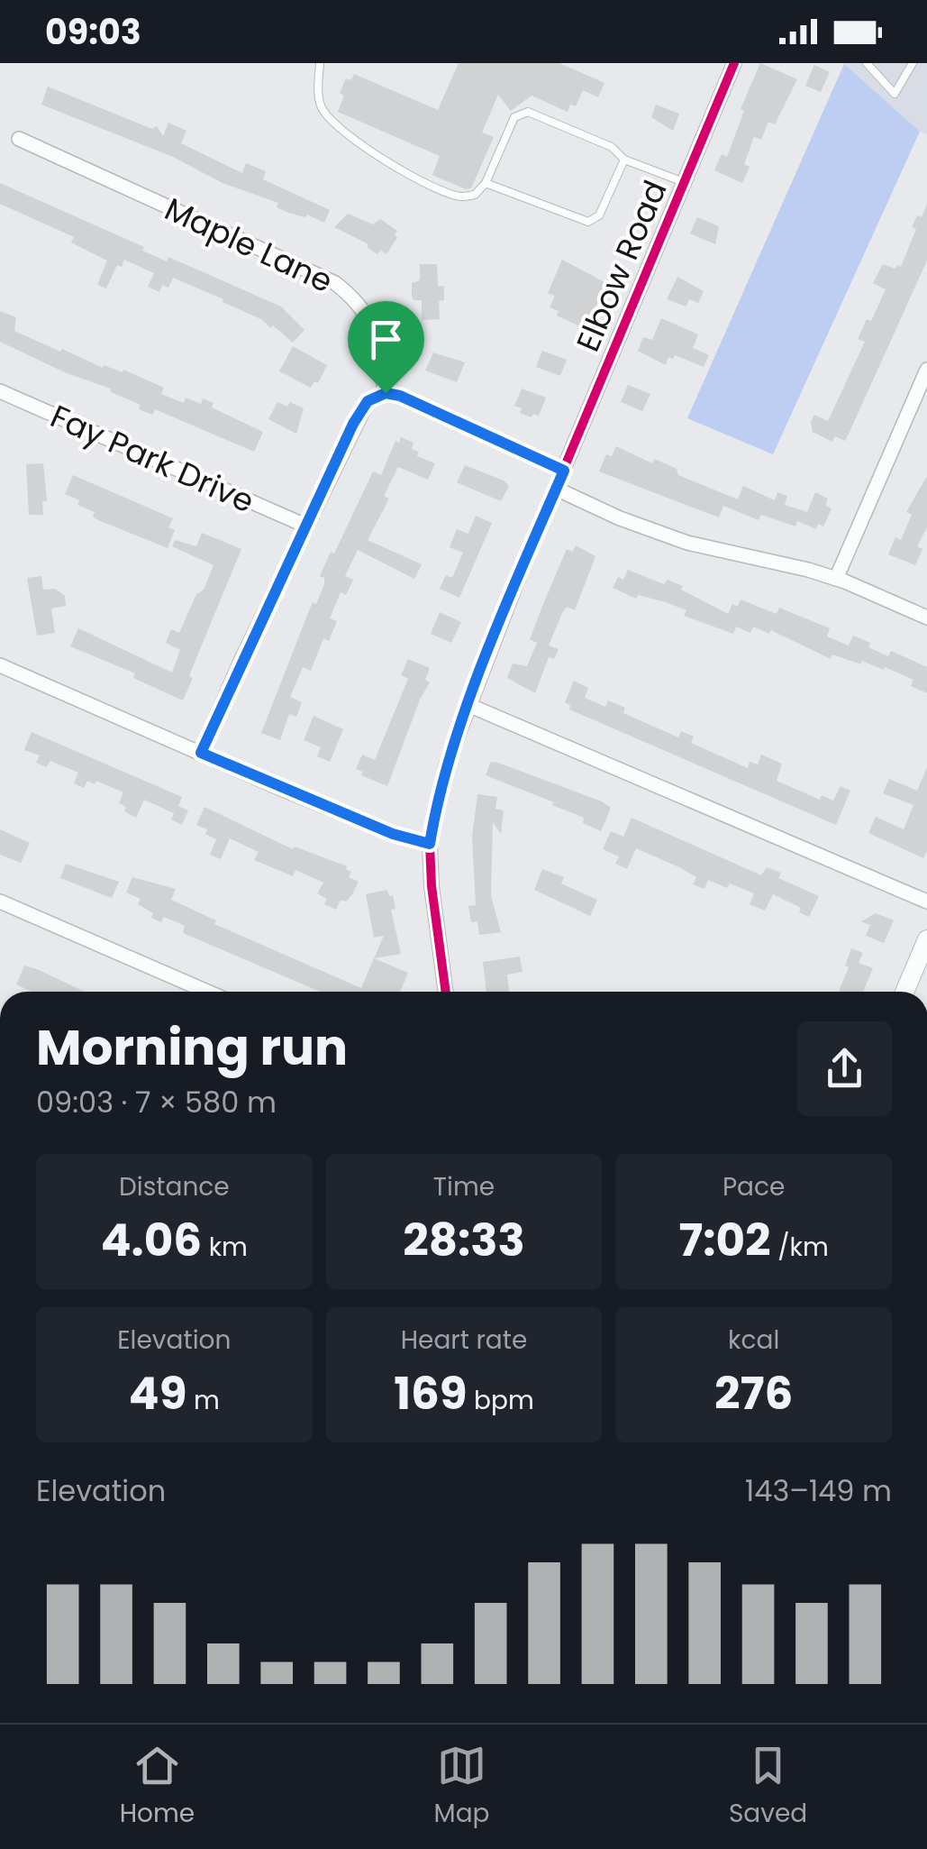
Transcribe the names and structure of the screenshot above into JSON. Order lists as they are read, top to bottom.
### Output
{
  "streets": {
    "street": ["Maple Lane", "Elbow Road", "Fay Park Drive"]
  },
  "page": {
    "status": "09:03",
    "heading": ["Morning run", "09:03 · 7 × 580 m"],
    "stats": [
      ["Distance", "4.06 km"],
      ["Time", "28:33"],
      ["Pace", "7:02 /km"],
      ["Elevation", "49 m"],
      ["Heart rate", "169 bpm"],
      ["kcal", "276"]
    ],
    "chart": ["Elevation", "143–149 m"],
    "tabs": ["Home", "Map", "Saved"]
  }
}
